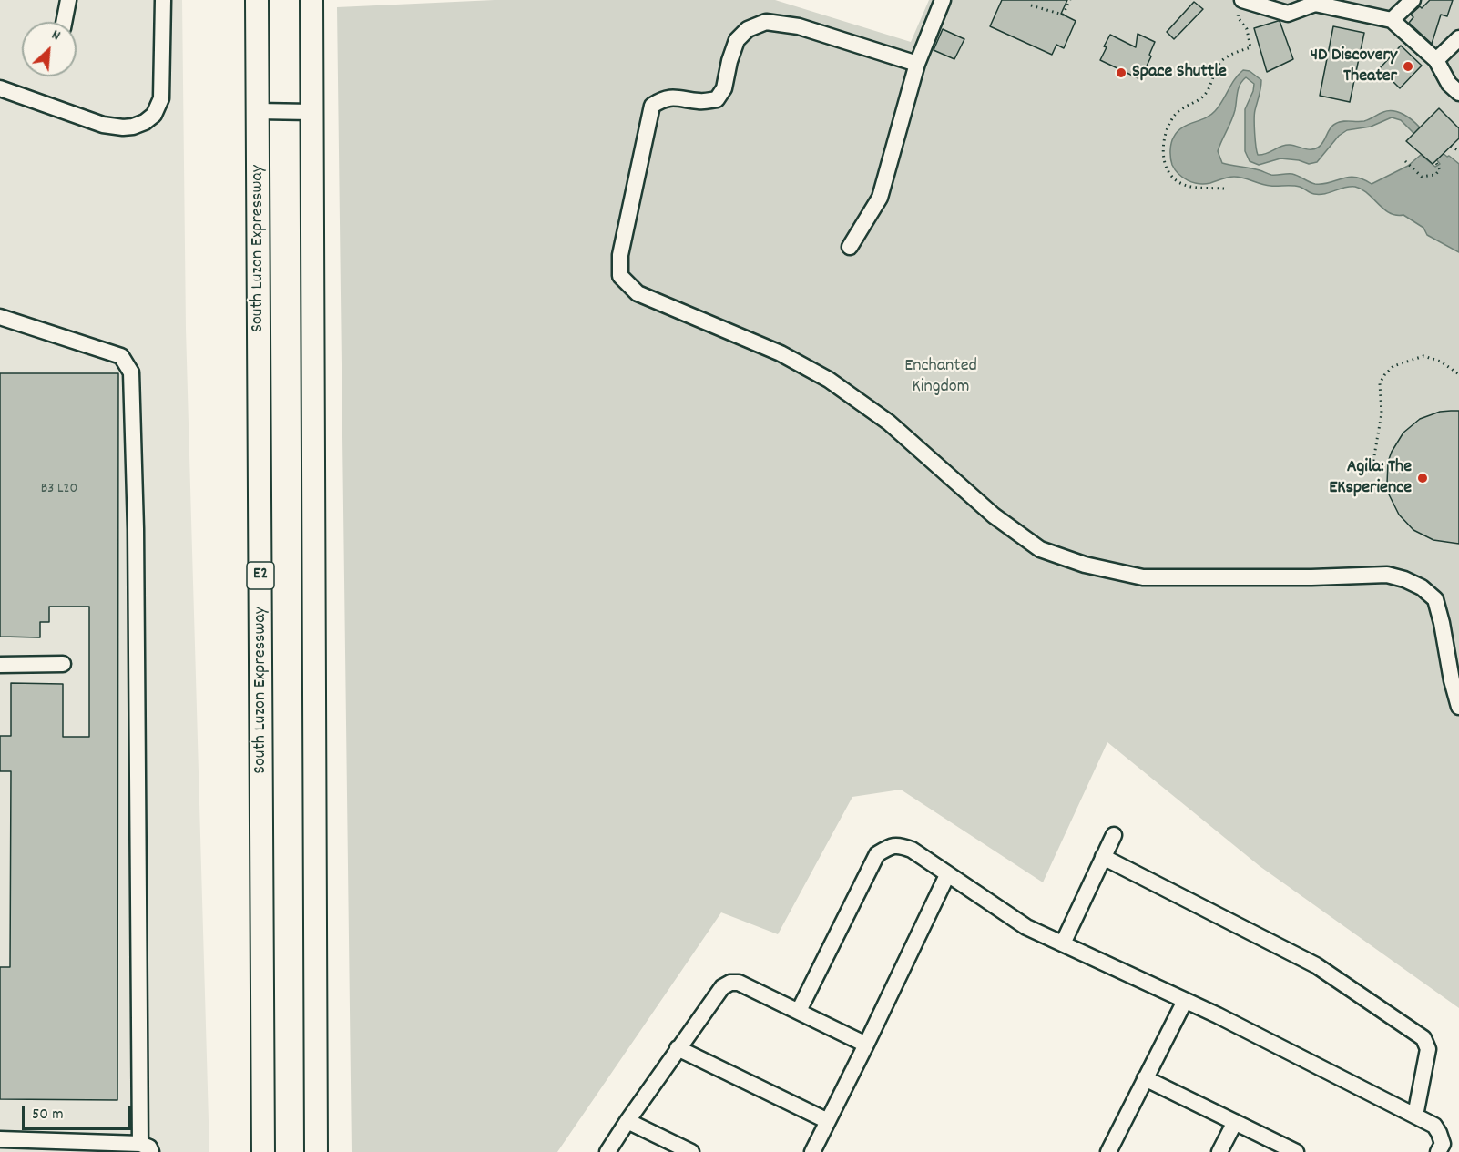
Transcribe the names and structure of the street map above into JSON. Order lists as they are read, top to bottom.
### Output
{
  "streets": {
    "highway": ["South Luzon Expressway", "E2"]
  },
  "parks": ["Enchanted Kingdom"],
  "places": ["4D Discovery Theater", "Space Shuttle", "Agila: The EKsperience"],
  "house_numbers": ["B3 L20"],
  "scale_bar": "50 m",
  "north": "top right"
}
